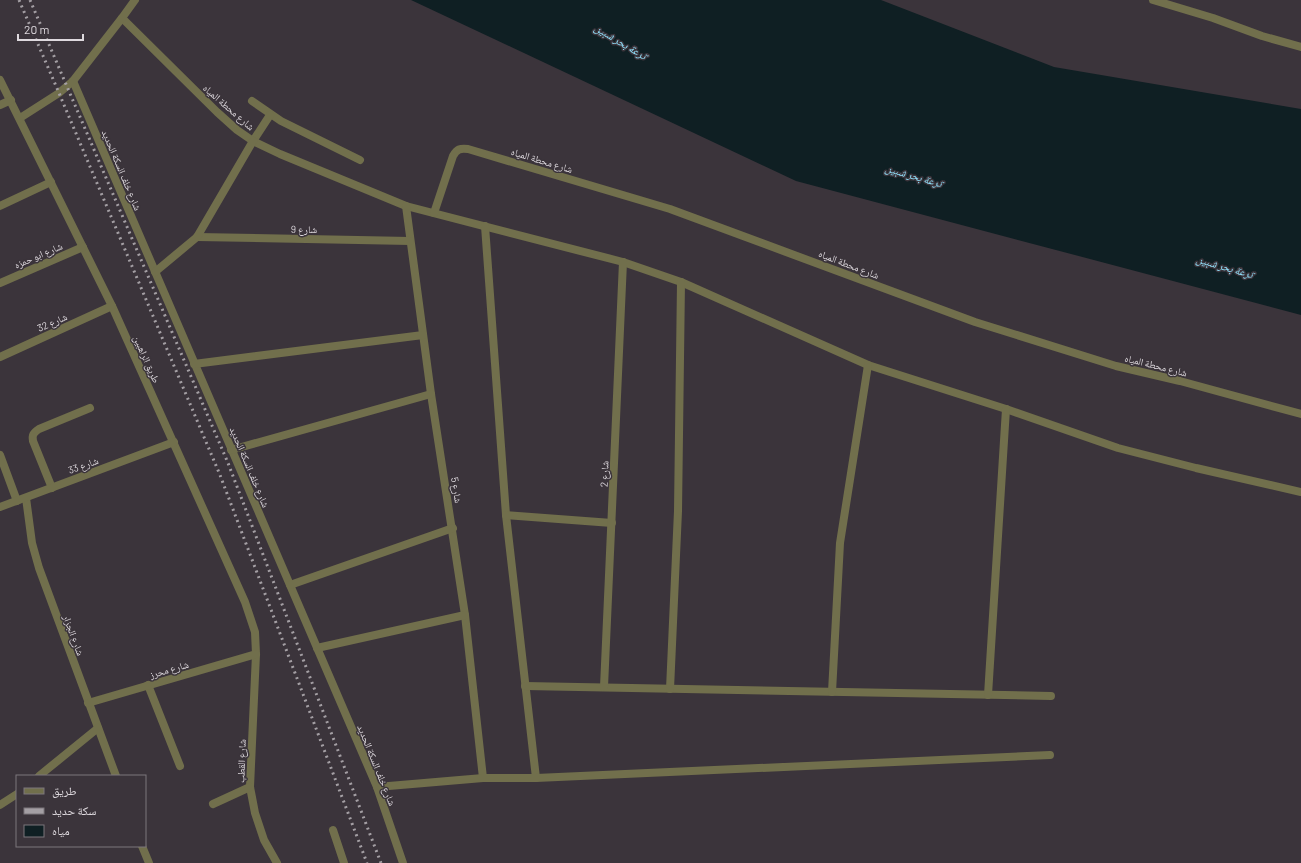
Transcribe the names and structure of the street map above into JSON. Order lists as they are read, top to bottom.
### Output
{
  "streets": {
    "street": [
      "شارع محطة المياه",
      "شارع خلف السكة الحديد",
      "شارع 9",
      "شارع ابو حمزه",
      "شارع 32",
      "طريق الراهبين",
      "شارع 33",
      "شارع 2",
      "شارع 5",
      "شارع الجزار",
      "شارع محرز",
      "شارع القطب"
    ]
  },
  "crossings": [
    ["شارع محطة المياه", "شارع 2"],
    ["شارع محطة المياه", "شارع 5"],
    ["شارع 9", "شارع 5"],
    ["شارع ابو حمزه", "طريق الراهبين"],
    ["شارع 32", "طريق الراهبين"],
    ["طريق الراهبين", "شارع 33"],
    ["طريق الراهبين", "شارع محرز"],
    ["طريق الراهبين", "شارع القطب"],
    ["شارع 33", "شارع الجزار"],
    ["شارع الجزار", "شارع محرز"],
    ["شارع محرز", "شارع القطب"]
  ],
  "water": ["ترعة بحر شبين"],
  "legend": ["طريق", "سكة حديد", "مياه"],
  "scale_bar": "20 m"
}
